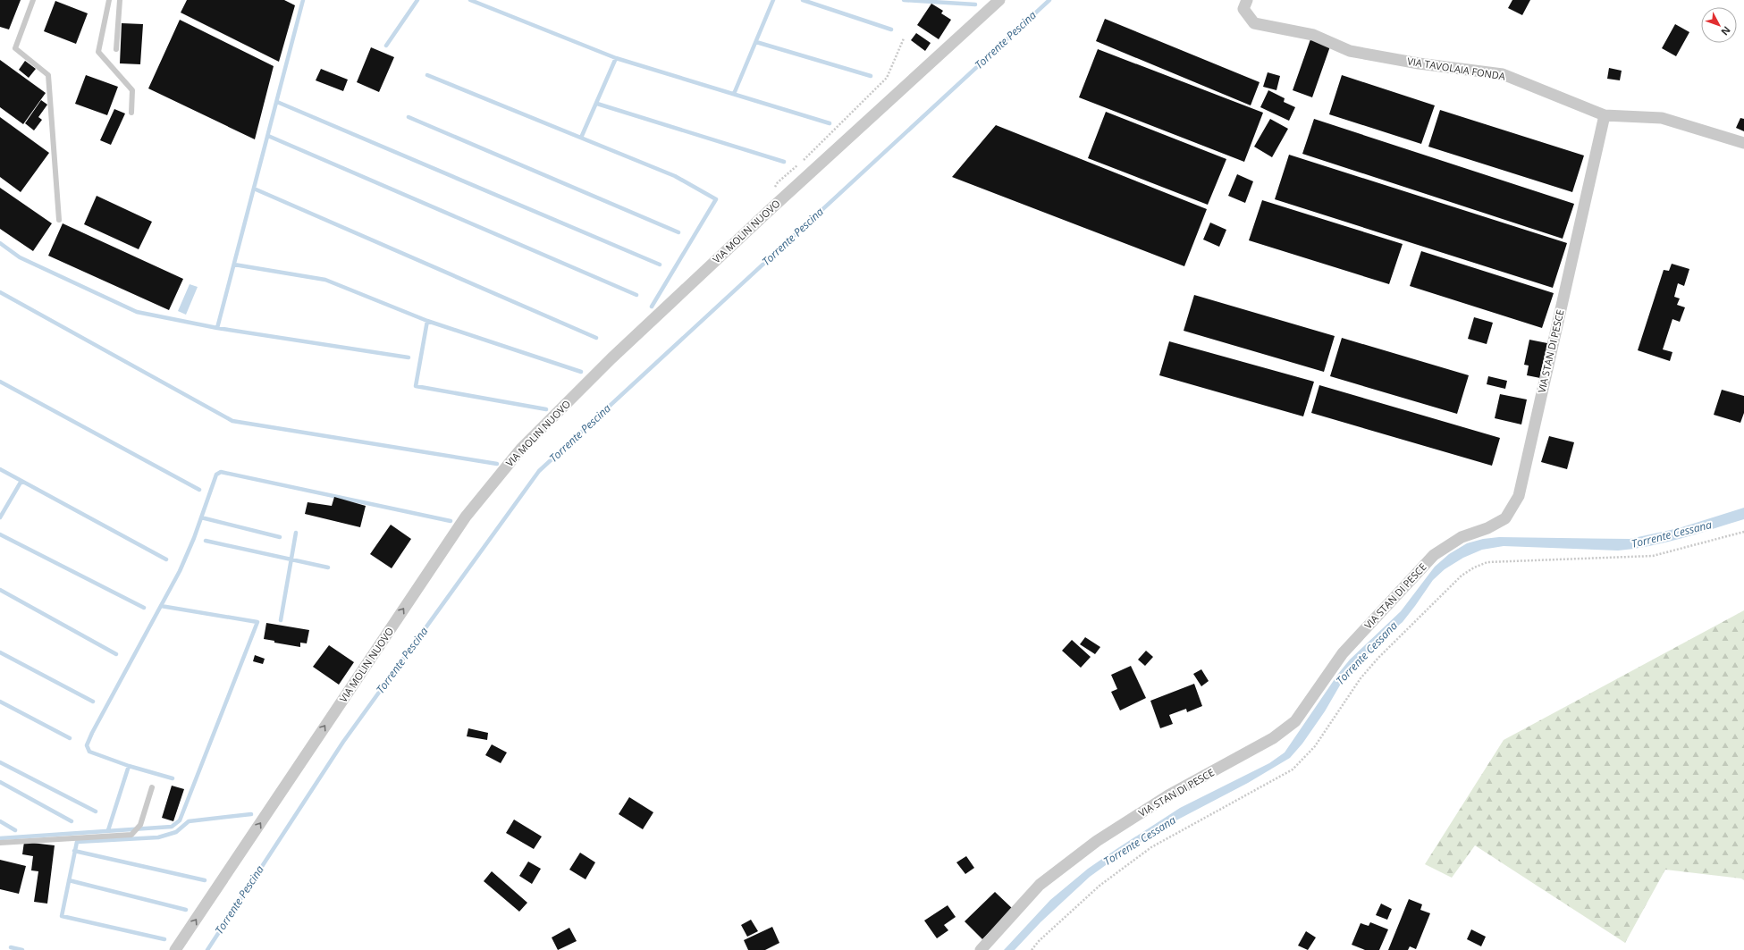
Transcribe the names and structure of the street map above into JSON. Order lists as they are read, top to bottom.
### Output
{
  "streets": {
    "street": ["VIA TAVOLAIA FONDA", "VIA MOLIN NUOVO", "VIA STAN DI PESCE"]
  },
  "crossings": [
    ["VIA TAVOLAIA FONDA", "VIA STAN DI PESCE"]
  ],
  "one_way": ["VIA MOLIN NUOVO"],
  "water": ["Torrente Pescina", "Torrente Cessana"],
  "north": "bottom right"
}
